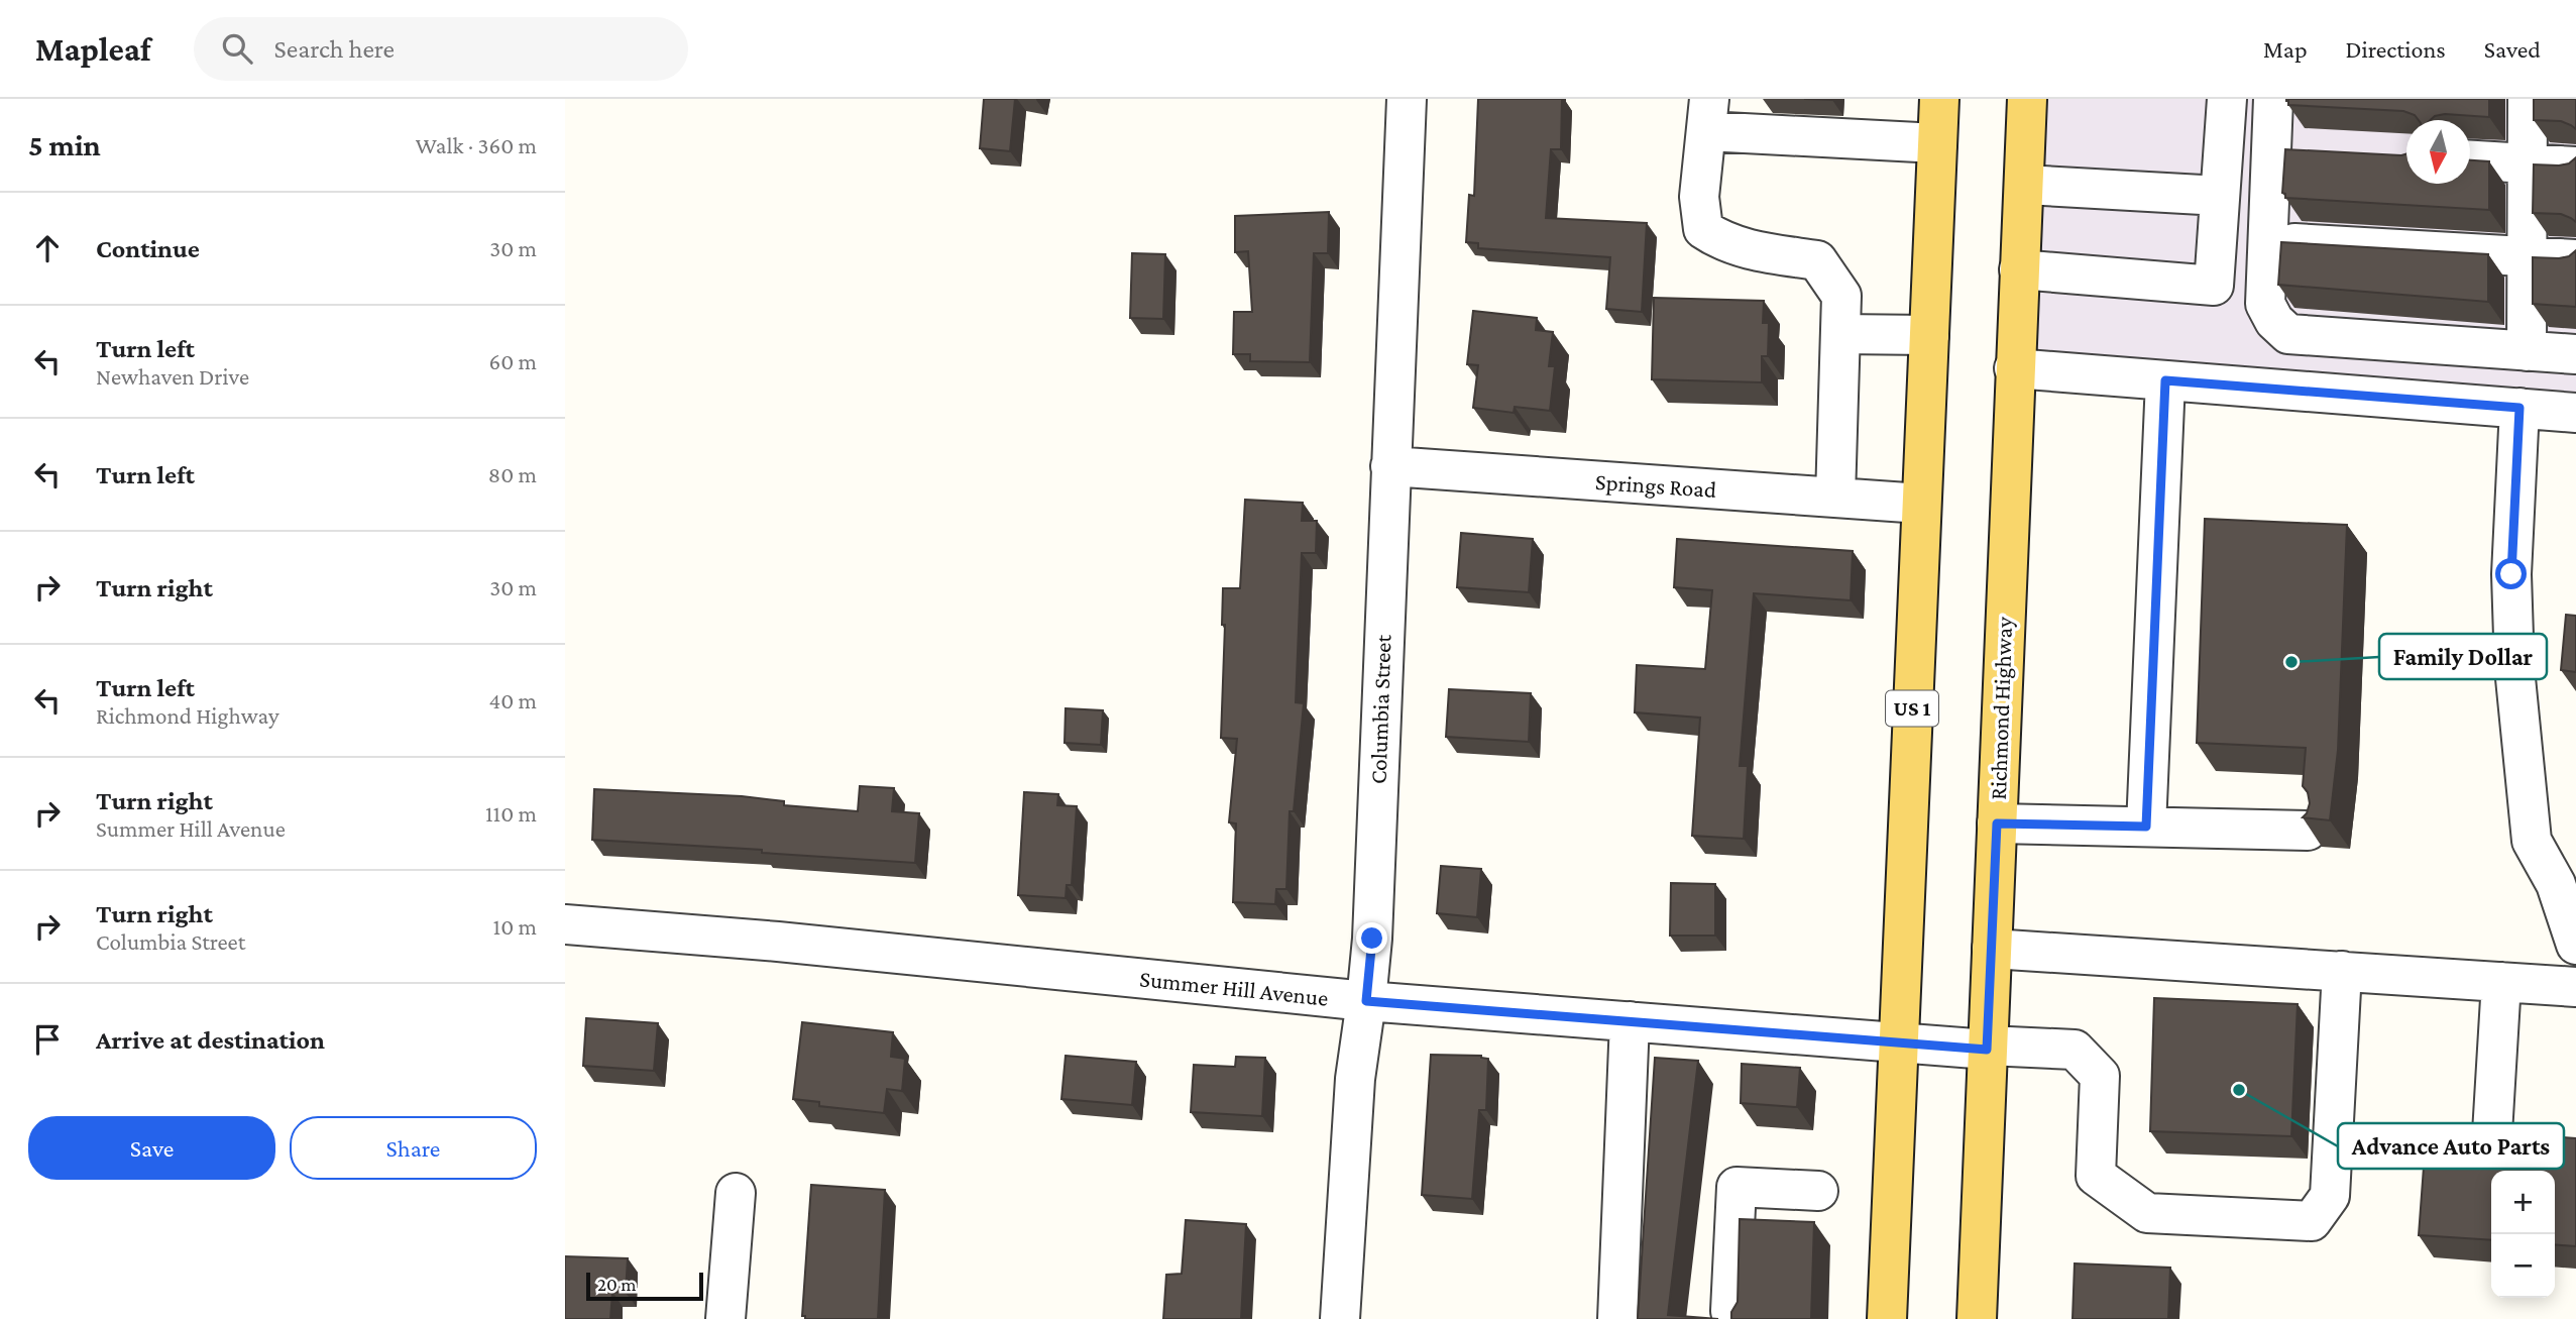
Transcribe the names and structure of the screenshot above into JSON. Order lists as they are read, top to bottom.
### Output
{
  "streets": {
    "main road": ["US 1", "Richmond Highway"],
    "street": ["Springs Road", "Columbia Street", "Summer Hill Avenue"]
  },
  "crossings": [
    ["Springs Road", "US 1"],
    ["Springs Road", "Columbia Street"],
    ["US 1", "Summer Hill Avenue"],
    ["Richmond Highway", "Summer Hill Avenue"],
    ["Columbia Street", "Summer Hill Avenue"]
  ],
  "places": ["Family Dollar", "Advance Auto Parts"],
  "scale_bar": "20 m",
  "north": "bottom",
  "page": {
    "header": "Mapleaf",
    "search": "Search here",
    "nav": ["Map", "Directions", "Saved"],
    "heading": ["5 min", "Walk · 360 m"],
    "list": [
      ["Continue", "30 m"],
      ["Turn left", "Newhaven Drive", "60 m"],
      ["Turn left", "80 m"],
      ["Turn right", "30 m"],
      ["Turn left", "Richmond Highway", "40 m"],
      ["Turn right", "Summer Hill Avenue", "110 m"],
      ["Turn right", "Columbia Street", "10 m"],
      "Arrive at destination"
    ],
    "buttons": ["Save", "Share"],
    "map_buttons": ["+", "−"],
    "scale": "20 m"
  }
}
